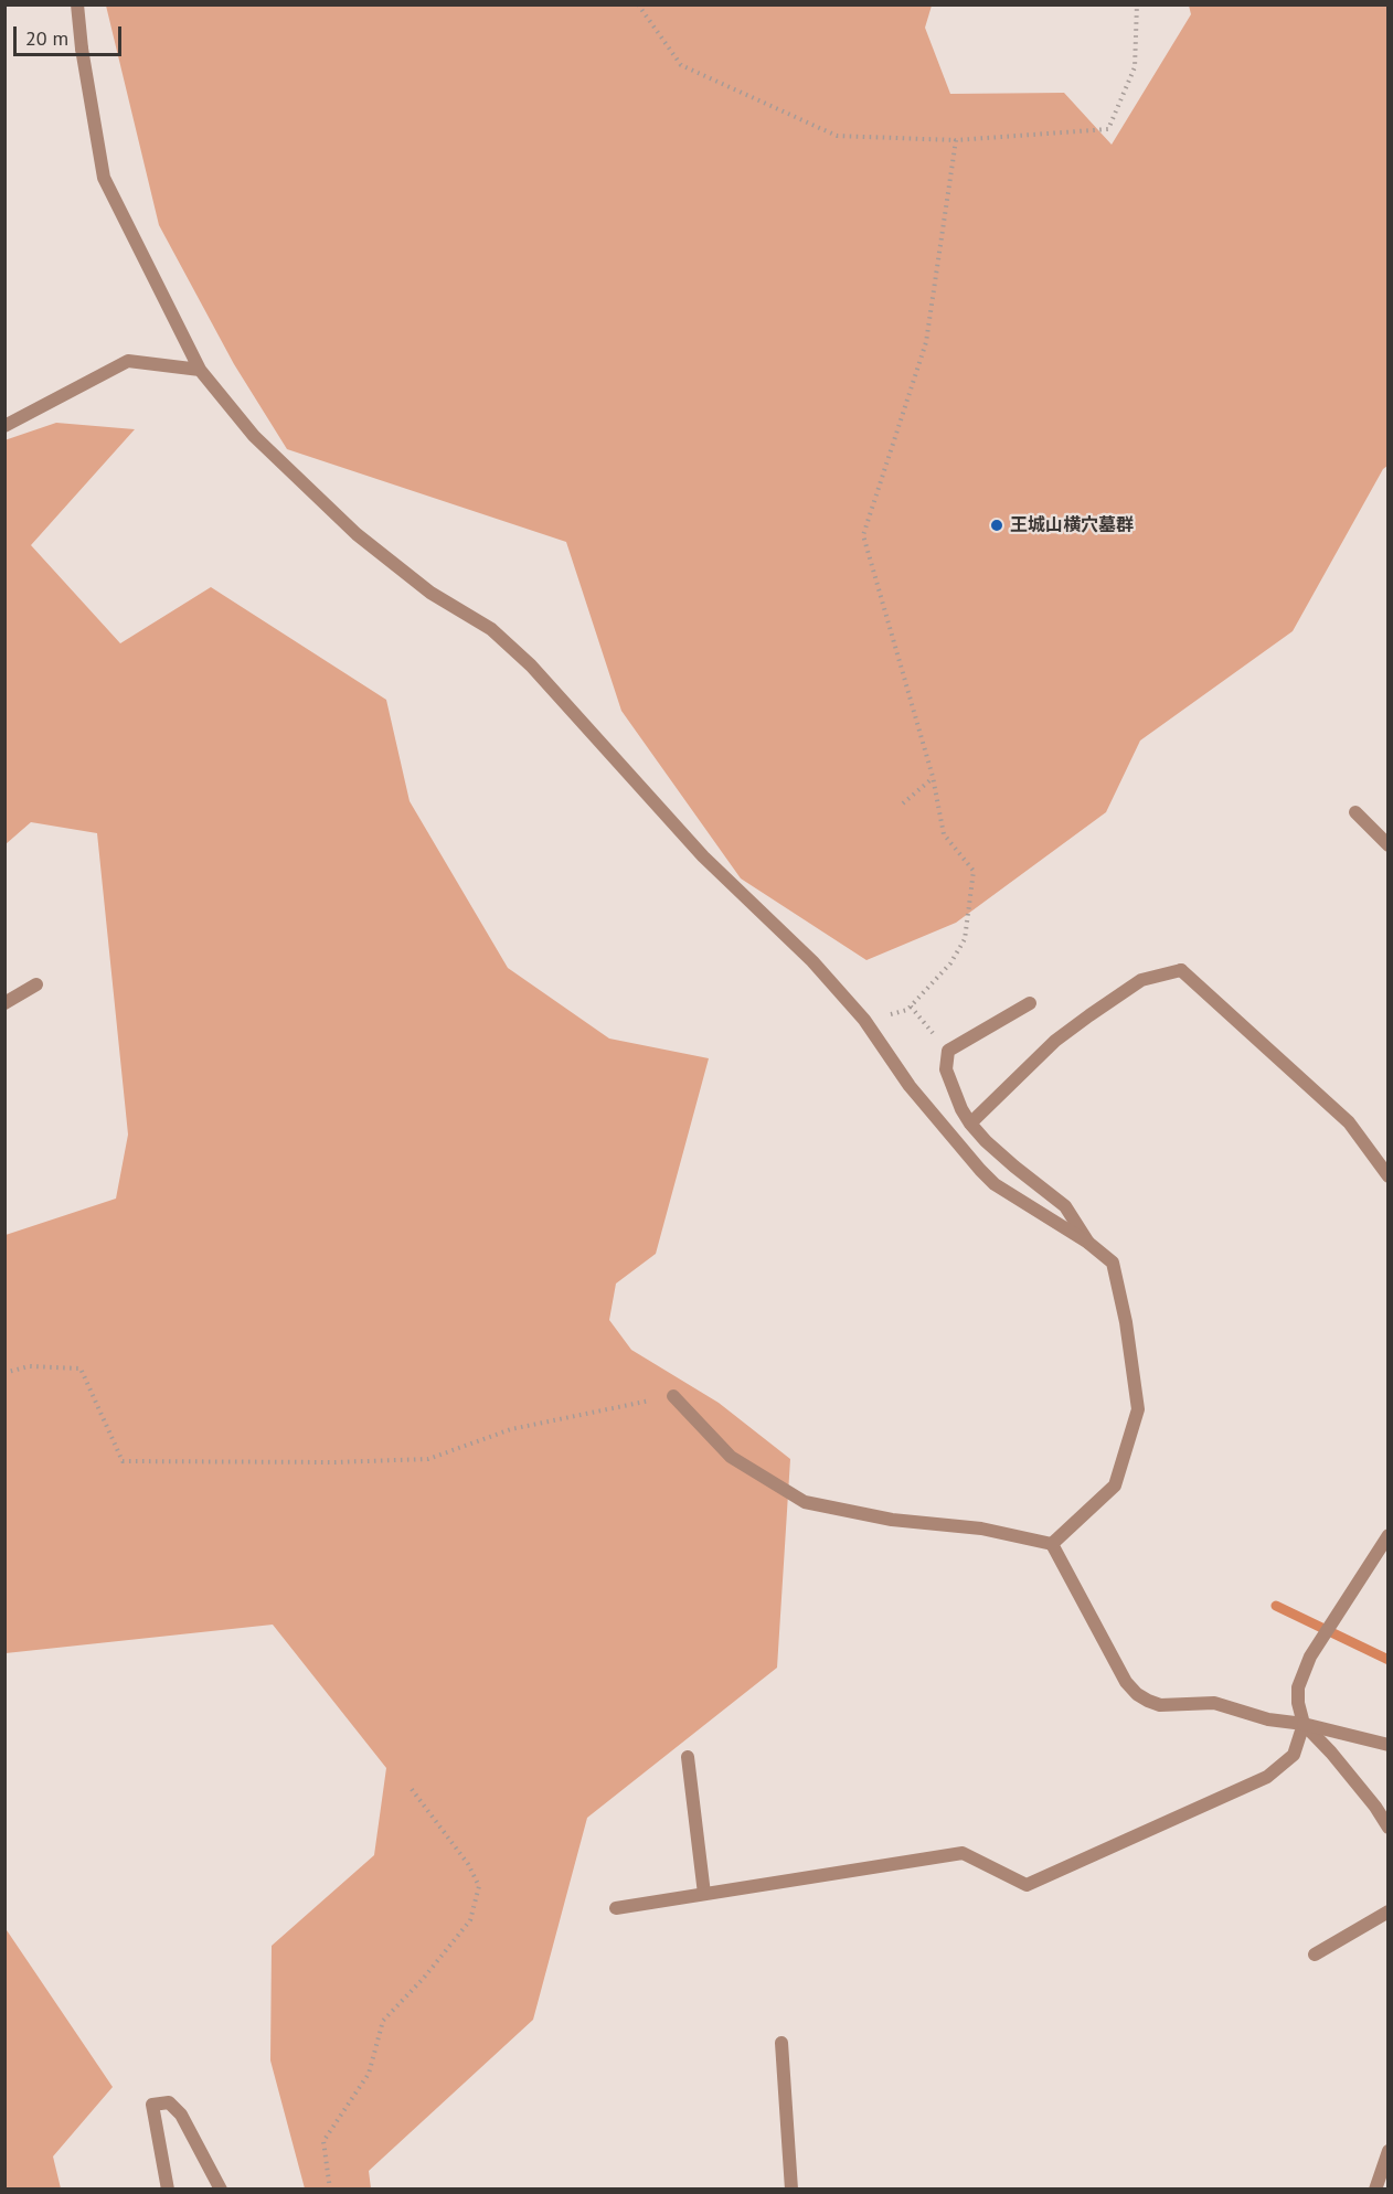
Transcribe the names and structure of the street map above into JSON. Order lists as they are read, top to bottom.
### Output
{
  "places": ["王城山横穴墓群"],
  "scale_bar": "20 m"
}
